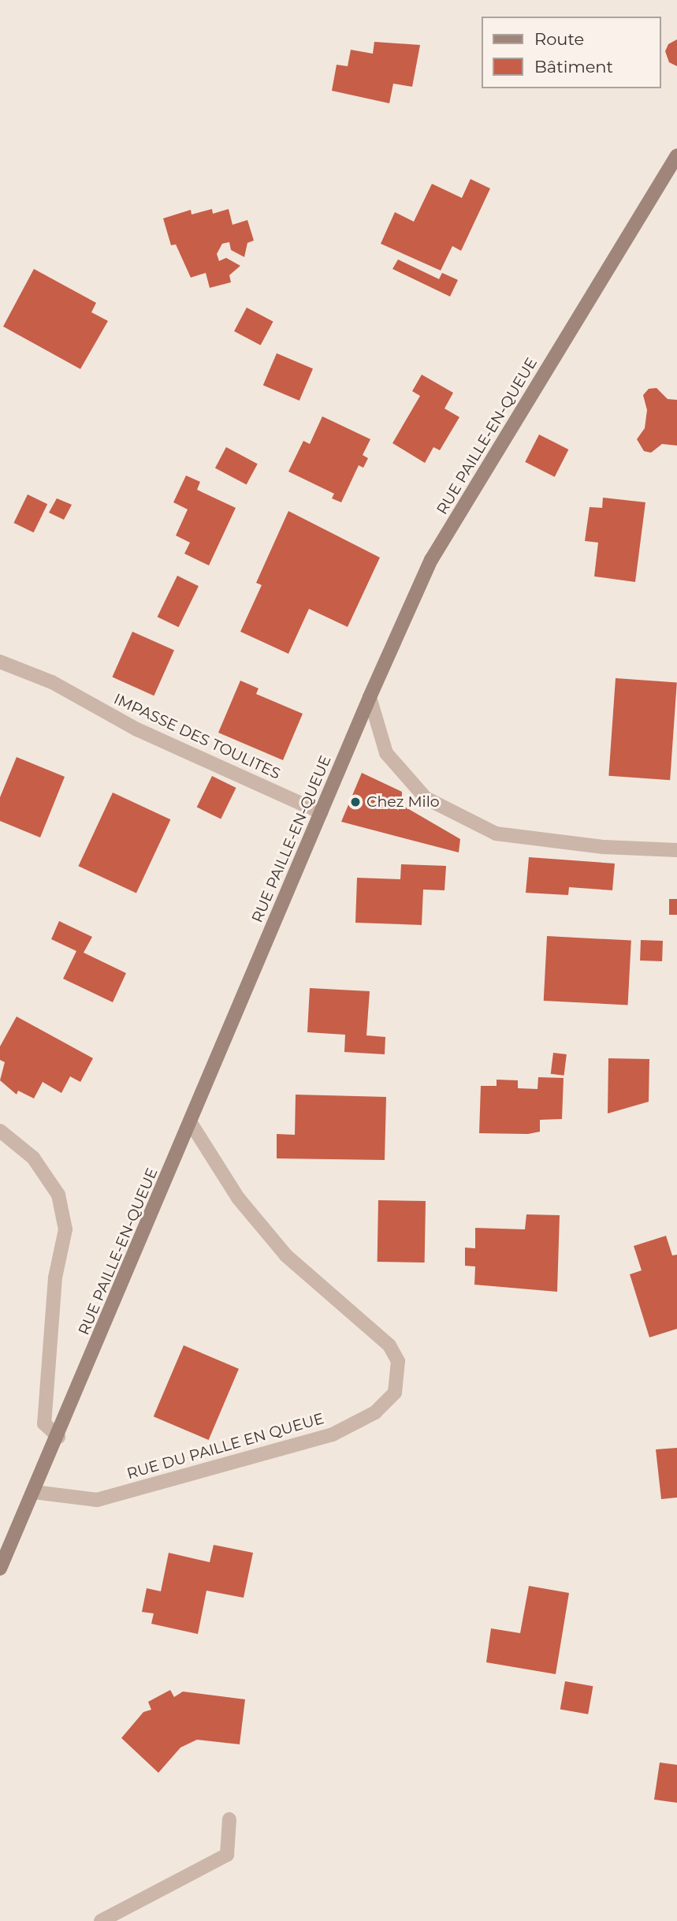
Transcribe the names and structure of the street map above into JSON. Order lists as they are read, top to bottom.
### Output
{
  "streets": {
    "main road": ["RUE PAILLE-EN-QUEUE"],
    "street": ["IMPASSE DES TOULITES", "RUE DU PAILLE EN QUEUE"]
  },
  "crossings": [
    ["RUE PAILLE-EN-QUEUE", "IMPASSE DES TOULITES"],
    ["RUE PAILLE-EN-QUEUE", "RUE DU PAILLE EN QUEUE"]
  ],
  "places": ["Chez Milo"],
  "legend": ["Route", "Bâtiment"]
}
